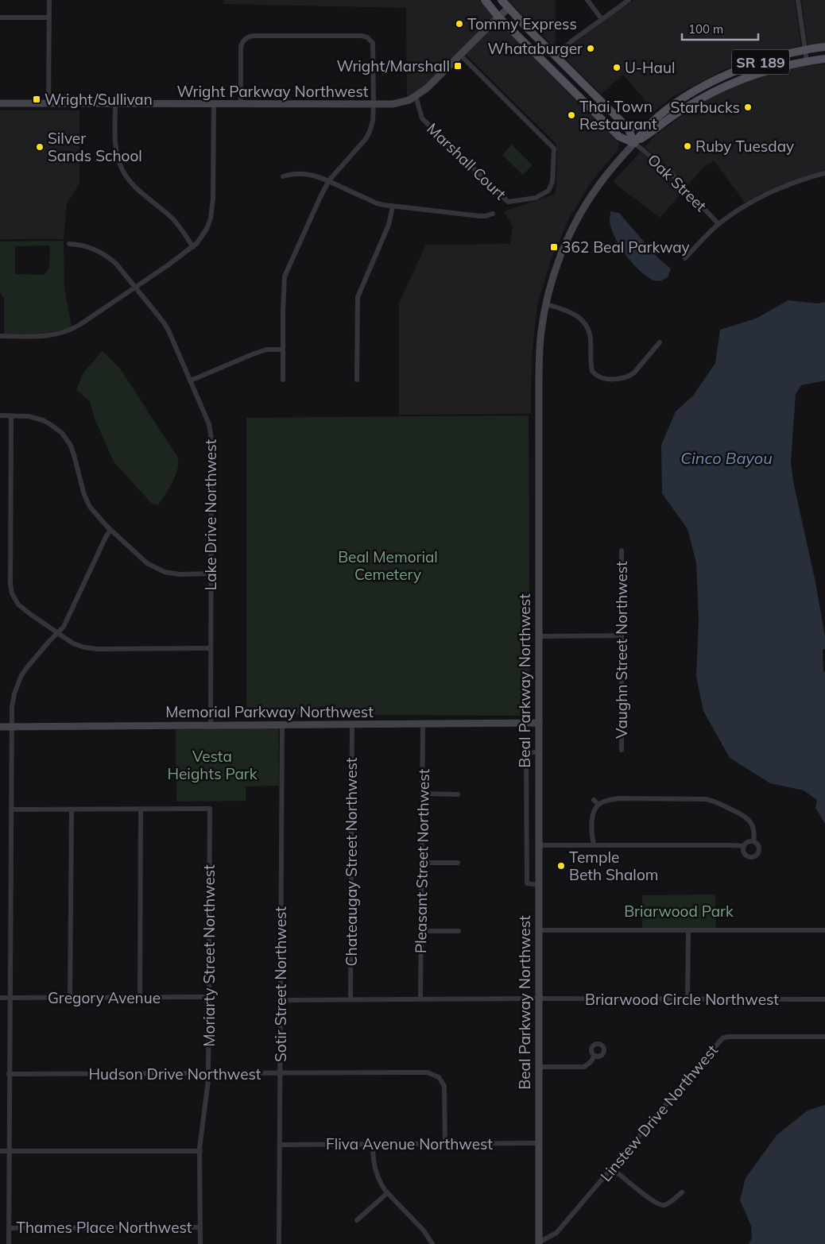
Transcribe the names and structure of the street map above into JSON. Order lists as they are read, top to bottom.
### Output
{
  "streets": {
    "main road": [
      "SR 189",
      "Wright Parkway Northwest",
      "Beal Parkway Northwest",
      "Memorial Parkway Northwest"
    ],
    "street": [
      "Marshall Court",
      "Oak Street",
      "Lake Drive Northwest",
      "Vaughn Street Northwest",
      "Pleasant Street Northwest",
      "Chateaugay Street Northwest",
      "Moriarty Street Northwest",
      "Sotir Street Northwest",
      "Gregory Avenue",
      "Briarwood Circle Northwest",
      "Hudson Drive Northwest",
      "Linstew Drive Northwest",
      "Fliva Avenue Northwest",
      "Thames Place Northwest"
    ]
  },
  "crossings": [
    ["Wright Parkway Northwest", "Marshall Court"],
    ["Oak Street", "Beal Parkway Northwest"],
    ["Lake Drive Northwest", "Memorial Parkway Northwest"],
    ["Beal Parkway Northwest", "Memorial Parkway Northwest"],
    ["Beal Parkway Northwest", "Briarwood Circle Northwest"],
    ["Beal Parkway Northwest", "Linstew Drive Northwest"],
    ["Beal Parkway Northwest", "Fliva Avenue Northwest"],
    ["Memorial Parkway Northwest", "Pleasant Street Northwest"],
    ["Memorial Parkway Northwest", "Chateaugay Street Northwest"],
    ["Memorial Parkway Northwest", "Sotir Street Northwest"],
    ["Pleasant Street Northwest", "Briarwood Circle Northwest"],
    ["Chateaugay Street Northwest", "Briarwood Circle Northwest"],
    ["Moriarty Street Northwest", "Gregory Avenue"],
    ["Moriarty Street Northwest", "Hudson Drive Northwest"],
    ["Moriarty Street Northwest", "Thames Place Northwest"],
    ["Sotir Street Northwest", "Briarwood Circle Northwest"],
    ["Sotir Street Northwest", "Hudson Drive Northwest"],
    ["Sotir Street Northwest", "Fliva Avenue Northwest"],
    ["Hudson Drive Northwest", "Fliva Avenue Northwest"]
  ],
  "water": ["Cinco Bayou"],
  "parks": ["Beal Memorial Cemetery", "Vesta Heights Park", "Briarwood Park"],
  "places": {
    "other": [
      "Tommy Express",
      "Whataburger",
      "U-Haul",
      "Starbucks",
      "Thai Town Restaurant",
      "Ruby Tuesday",
      "Silver Sands School",
      "Temple Beth Shalom"
    ],
    "transit": ["Wright/Marshall", "Wright/Sullivan", "362 Beal Parkway"]
  },
  "scale_bar": "100 m"
}
